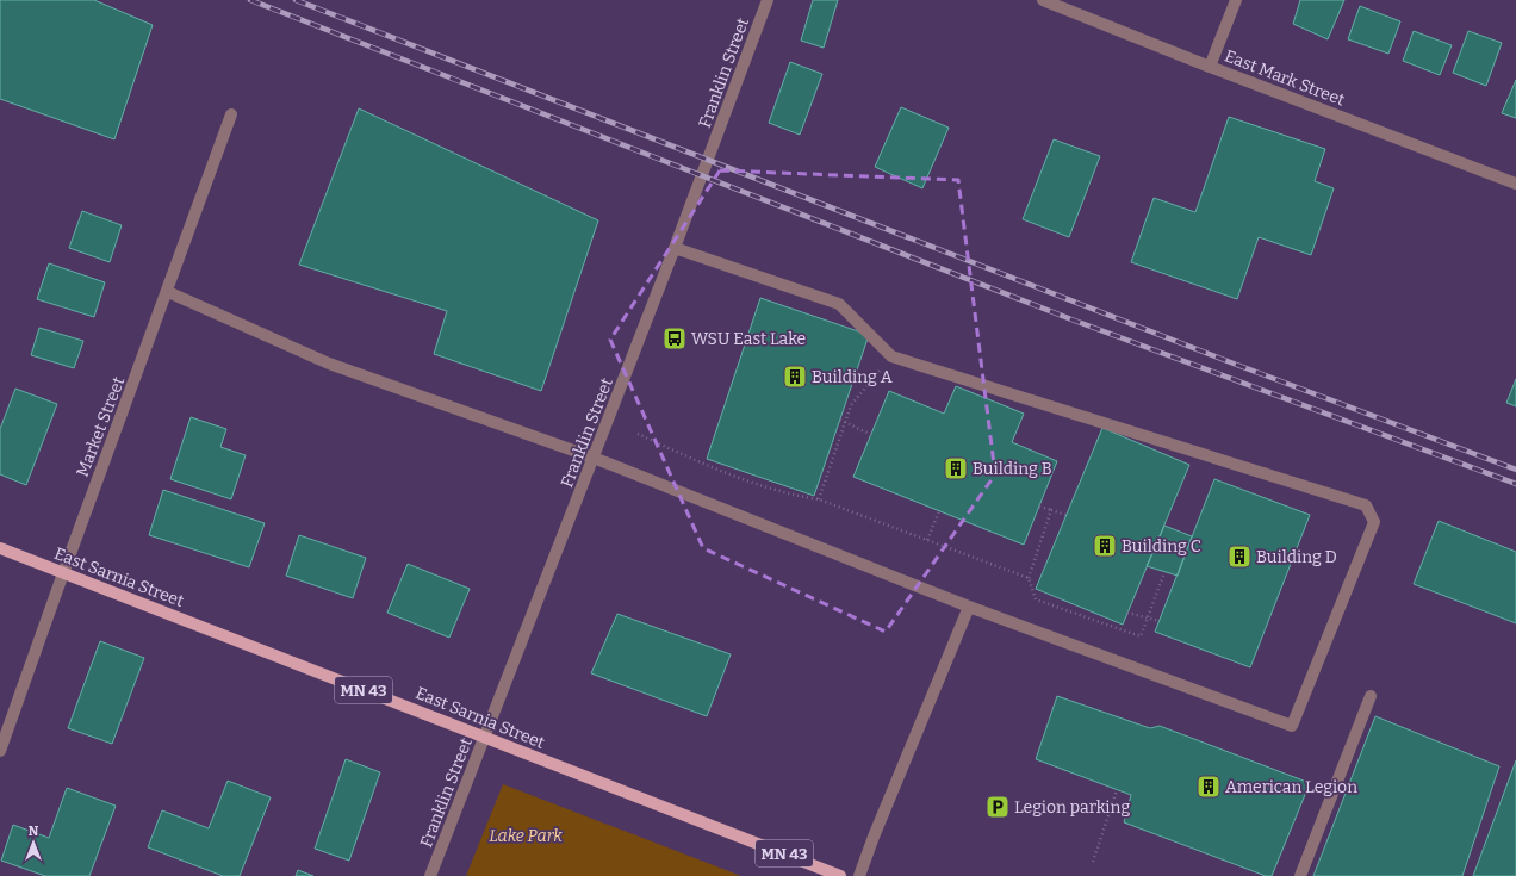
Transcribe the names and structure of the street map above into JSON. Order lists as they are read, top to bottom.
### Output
{
  "streets": {
    "main road": ["East Sarnia Street", "MN 43"],
    "street": ["Franklin Street", "East Mark Street", "Market Street"]
  },
  "crossings": [
    ["Franklin Street", "East Sarnia Street"],
    ["Market Street", "East Sarnia Street"]
  ],
  "parks": ["Lake Park"],
  "places": {
    "bus stop": ["WSU East Lake"],
    "building": [
      "Building A",
      "Building B",
      "Building C",
      "Building D",
      "American Legion"
    ],
    "parking": ["Legion parking"]
  },
  "north": "top"
}
